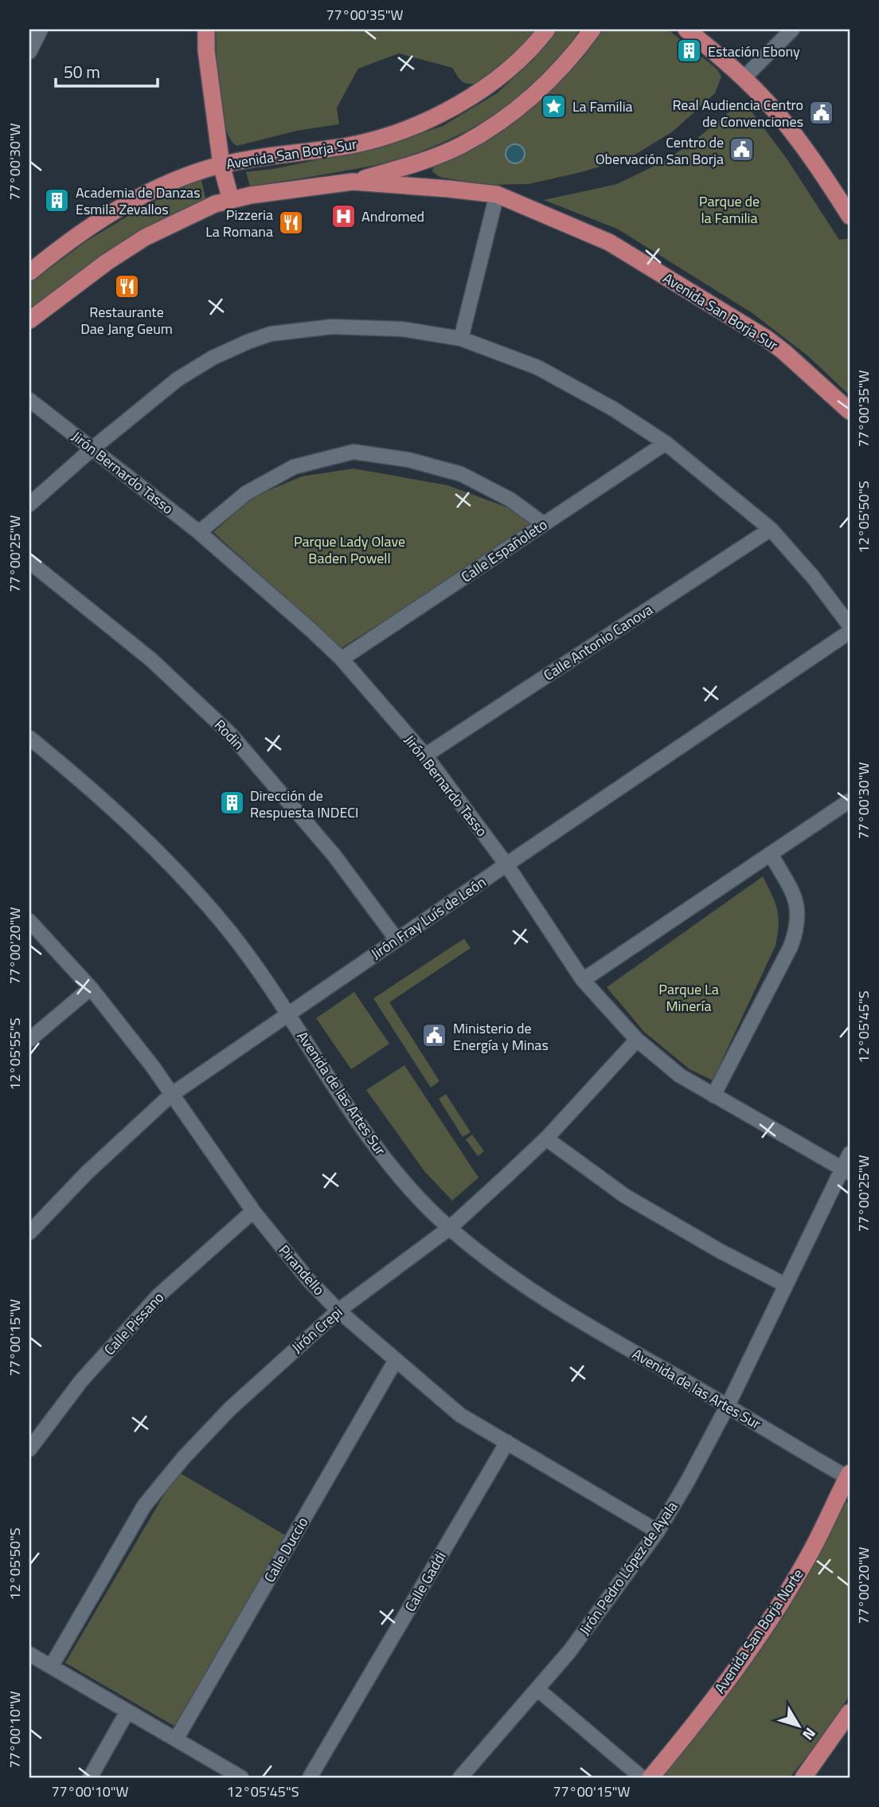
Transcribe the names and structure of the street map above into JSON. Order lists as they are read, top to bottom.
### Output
{
  "streets": {
    "main road": ["Avenida San Borja Sur", "Avenida San Borja Norte"],
    "street": [
      "Jirón Bernardo Tasso",
      "Calle Españoleto",
      "Calle Antonio Canova",
      "Rodin",
      "Jirón Fray Luís de León",
      "Avenida de las Artes Sur",
      "Pirandello",
      "Calle Pissano",
      "Jirón Crepi",
      "Calle Duccio",
      "Jirón Pedro López de Ayala",
      "Calle Gaddi"
    ]
  },
  "crossings": [
    ["Jirón Bernardo Tasso", "Calle Españoleto"],
    ["Jirón Bernardo Tasso", "Calle Antonio Canova"],
    ["Jirón Bernardo Tasso", "Jirón Fray Luís de León"],
    ["Jirón Bernardo Tasso", "Jirón Crepi"],
    ["Jirón Bernardo Tasso", "Jirón Pedro López de Ayala"],
    ["Rodin", "Jirón Fray Luís de León"],
    ["Jirón Fray Luís de León", "Avenida de las Artes Sur"],
    ["Jirón Fray Luís de León", "Pirandello"],
    ["Avenida de las Artes Sur", "Jirón Crepi"],
    ["Avenida de las Artes Sur", "Jirón Pedro López de Ayala"],
    ["Avenida de las Artes Sur", "Avenida San Borja Norte"],
    ["Pirandello", "Calle Pissano"],
    ["Pirandello", "Jirón Crepi"],
    ["Pirandello", "Calle Duccio"],
    ["Pirandello", "Jirón Pedro López de Ayala"],
    ["Pirandello", "Calle Gaddi"]
  ],
  "parks": ["Parque de la Familia", "Parque Lady Olave Baden Powell", "Parque La Minería"],
  "places": {
    "building": ["Estación Ebony", "Academia de Danzas Esmila Zevallos", "Dirección de Respuesta INDECI"],
    "place": ["La Familia"],
    "public building": ["Real Audiencia Centro de Convenciones", "Centro de Obervación San Borja", "Ministerio de Energía y Minas"],
    "hospital": ["Andromed"],
    "restaurant": ["Pizzeria La Romana", "Restaurante Dae Jang Geum"]
  },
  "scale_bar": "50 m",
  "north": "bottom right",
  "coordinates": [
    "77°00'35\"W",
    "77°00'30\"W",
    "12°05'50\"S",
    "77°00'25\"W",
    "77°00'20\"W",
    "12°05'45\"S",
    "12°05'55\"S",
    "77°00'15\"W",
    "77°00'10\"W"
  ]
}
